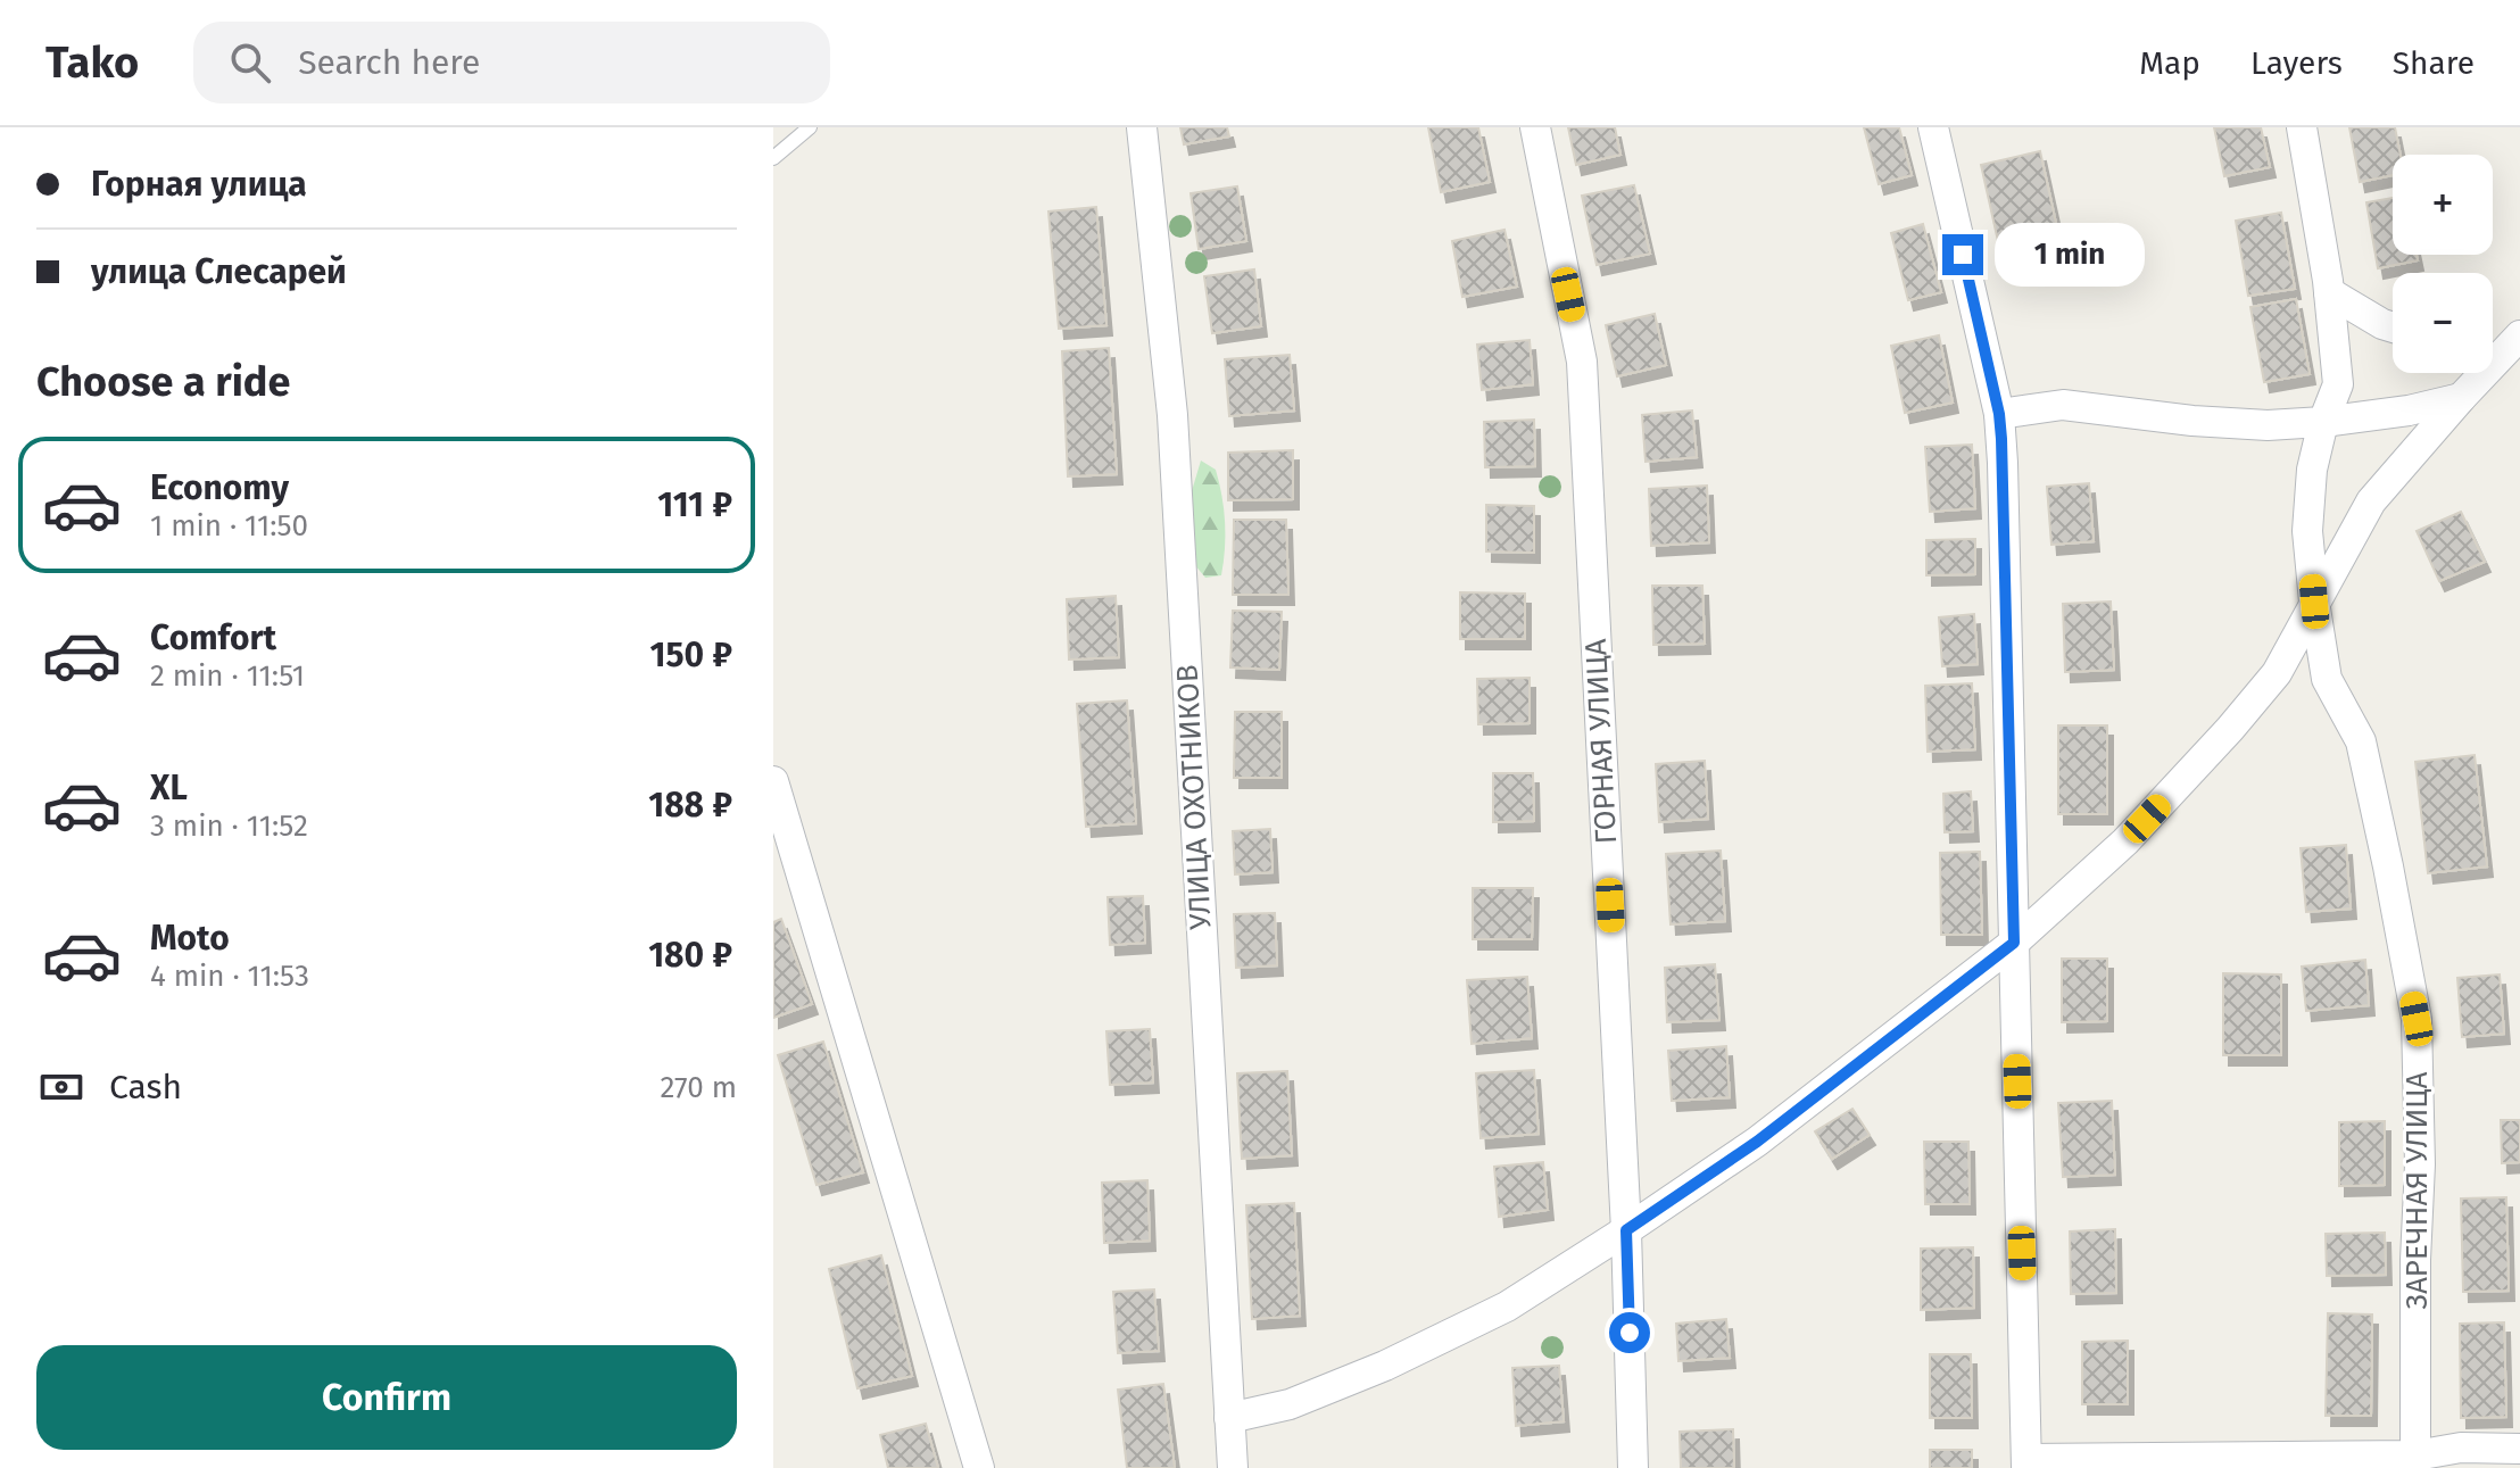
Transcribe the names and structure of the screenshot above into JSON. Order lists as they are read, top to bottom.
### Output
{
  "streets": {
    "street": ["ГОРНАЯ УЛИЦА", "УЛИЦА ОХОТНИКОВ", "ЗАРЕЧНАЯ УЛИЦА"]
  },
  "page": {
    "header": "Tako",
    "search": "Search here",
    "nav": ["Map", "Layers", "Share"],
    "banner": ["Горная улица", "улица Слесарей"],
    "map_buttons": ["+", "−"],
    "bubble": "1 min",
    "heading": "Choose a ride",
    "list": [
      {
        "name": "Economy",
        "note": "1 min · 11:50",
        "value": "111 ₽"
      },
      {
        "name": "Comfort",
        "note": "2 min · 11:51",
        "value": "150 ₽"
      },
      {
        "name": "XL",
        "note": "3 min · 11:52",
        "value": "188 ₽"
      },
      {
        "name": "Moto",
        "note": "4 min · 11:53",
        "value": "180 ₽"
      }
    ],
    "pay": ["Cash", "270 m"],
    "buttons": "Confirm"
  }
}
